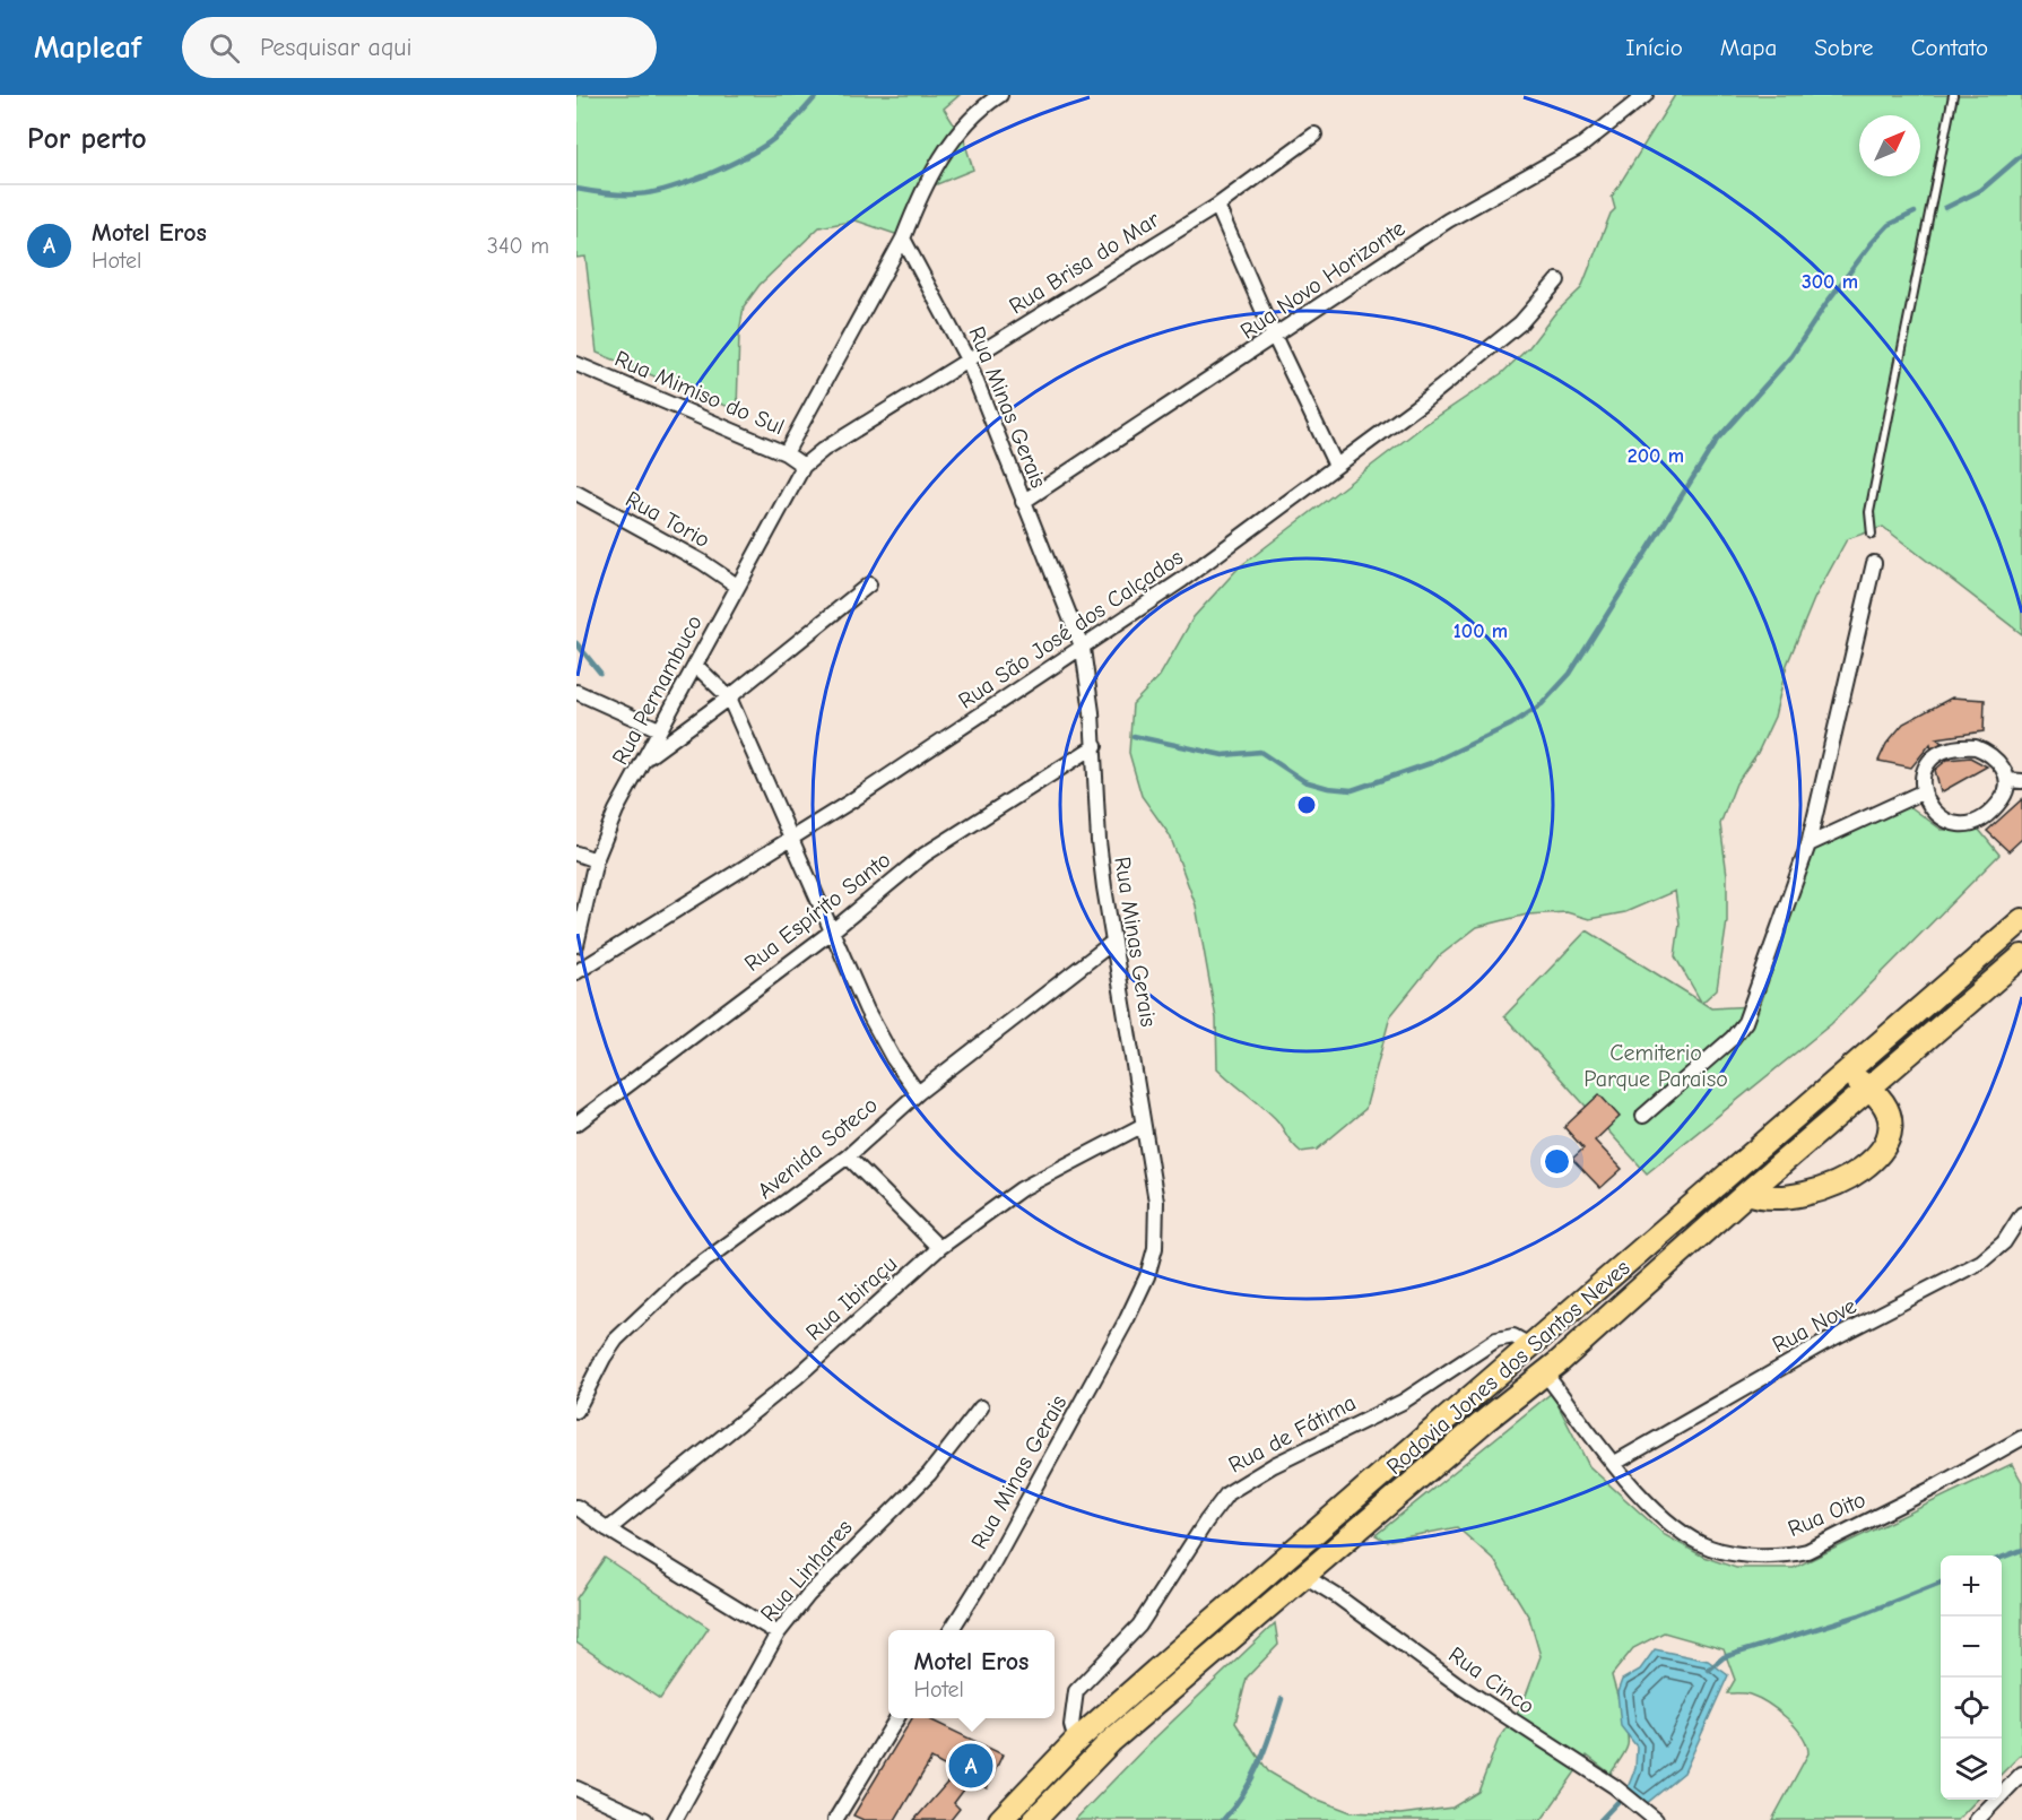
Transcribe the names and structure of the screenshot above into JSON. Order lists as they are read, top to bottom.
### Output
{
  "streets": {
    "main road": ["Rodovia Jones dos Santos Neves"],
    "street": [
      "Rua Brisa do Mar",
      "Rua Novo Horizonte",
      "Rua Mimiso do Sul",
      "Rua Minas Gerais",
      "Rua Torio",
      "Rua São José dos Calçados",
      "Rua Pernambuco",
      "Rua Espírito Santo",
      "Avenida Soteco",
      "Rua Ibiraçu",
      "Rua Nove",
      "Rua de Fátima",
      "Rua Oito",
      "Rua Linhares",
      "Rua Cinco"
    ]
  },
  "crossings": [
    ["Rua Brisa do Mar", "Rua Mimiso do Sul"],
    ["Rua Brisa do Mar", "Rua Minas Gerais"],
    ["Rua Brisa do Mar", "Rua Pernambuco"],
    ["Rua Novo Horizonte", "Rua Minas Gerais"],
    ["Rua Mimiso do Sul", "Rua Pernambuco"],
    ["Rua Minas Gerais", "Rua São José dos Calçados"],
    ["Rua Minas Gerais", "Rua Espírito Santo"],
    ["Rua Minas Gerais", "Avenida Soteco"],
    ["Rua Minas Gerais", "Rua Ibiraçu"],
    ["Rua Torio", "Rua Pernambuco"],
    ["Rua Nove", "Rua Oito"],
    ["Rodovia Jones dos Santos Neves", "Rua de Fátima"],
    ["Rodovia Jones dos Santos Neves", "Rua Oito"],
    ["Rodovia Jones dos Santos Neves", "Rua Cinco"]
  ],
  "parks": ["Cemiterio Parque Paraiso"],
  "north": "top right",
  "page": {
    "header": "Mapleaf",
    "search": "Pesquisar aqui",
    "nav": [
      "Início",
      "Mapa",
      "Sobre",
      "Contato"
    ],
    "heading": "Por perto",
    "list": [
      {
        "mark": "A",
        "name": "Motel Eros",
        "note": "Hotel",
        "value": "340 m"
      }
    ],
    "map_buttons": ["+", "−"],
    "popup": ["Motel Eros", "Hotel"],
    "pins": "A"
  },
  "rings": ["300 m", "200 m", "100 m"]
}
